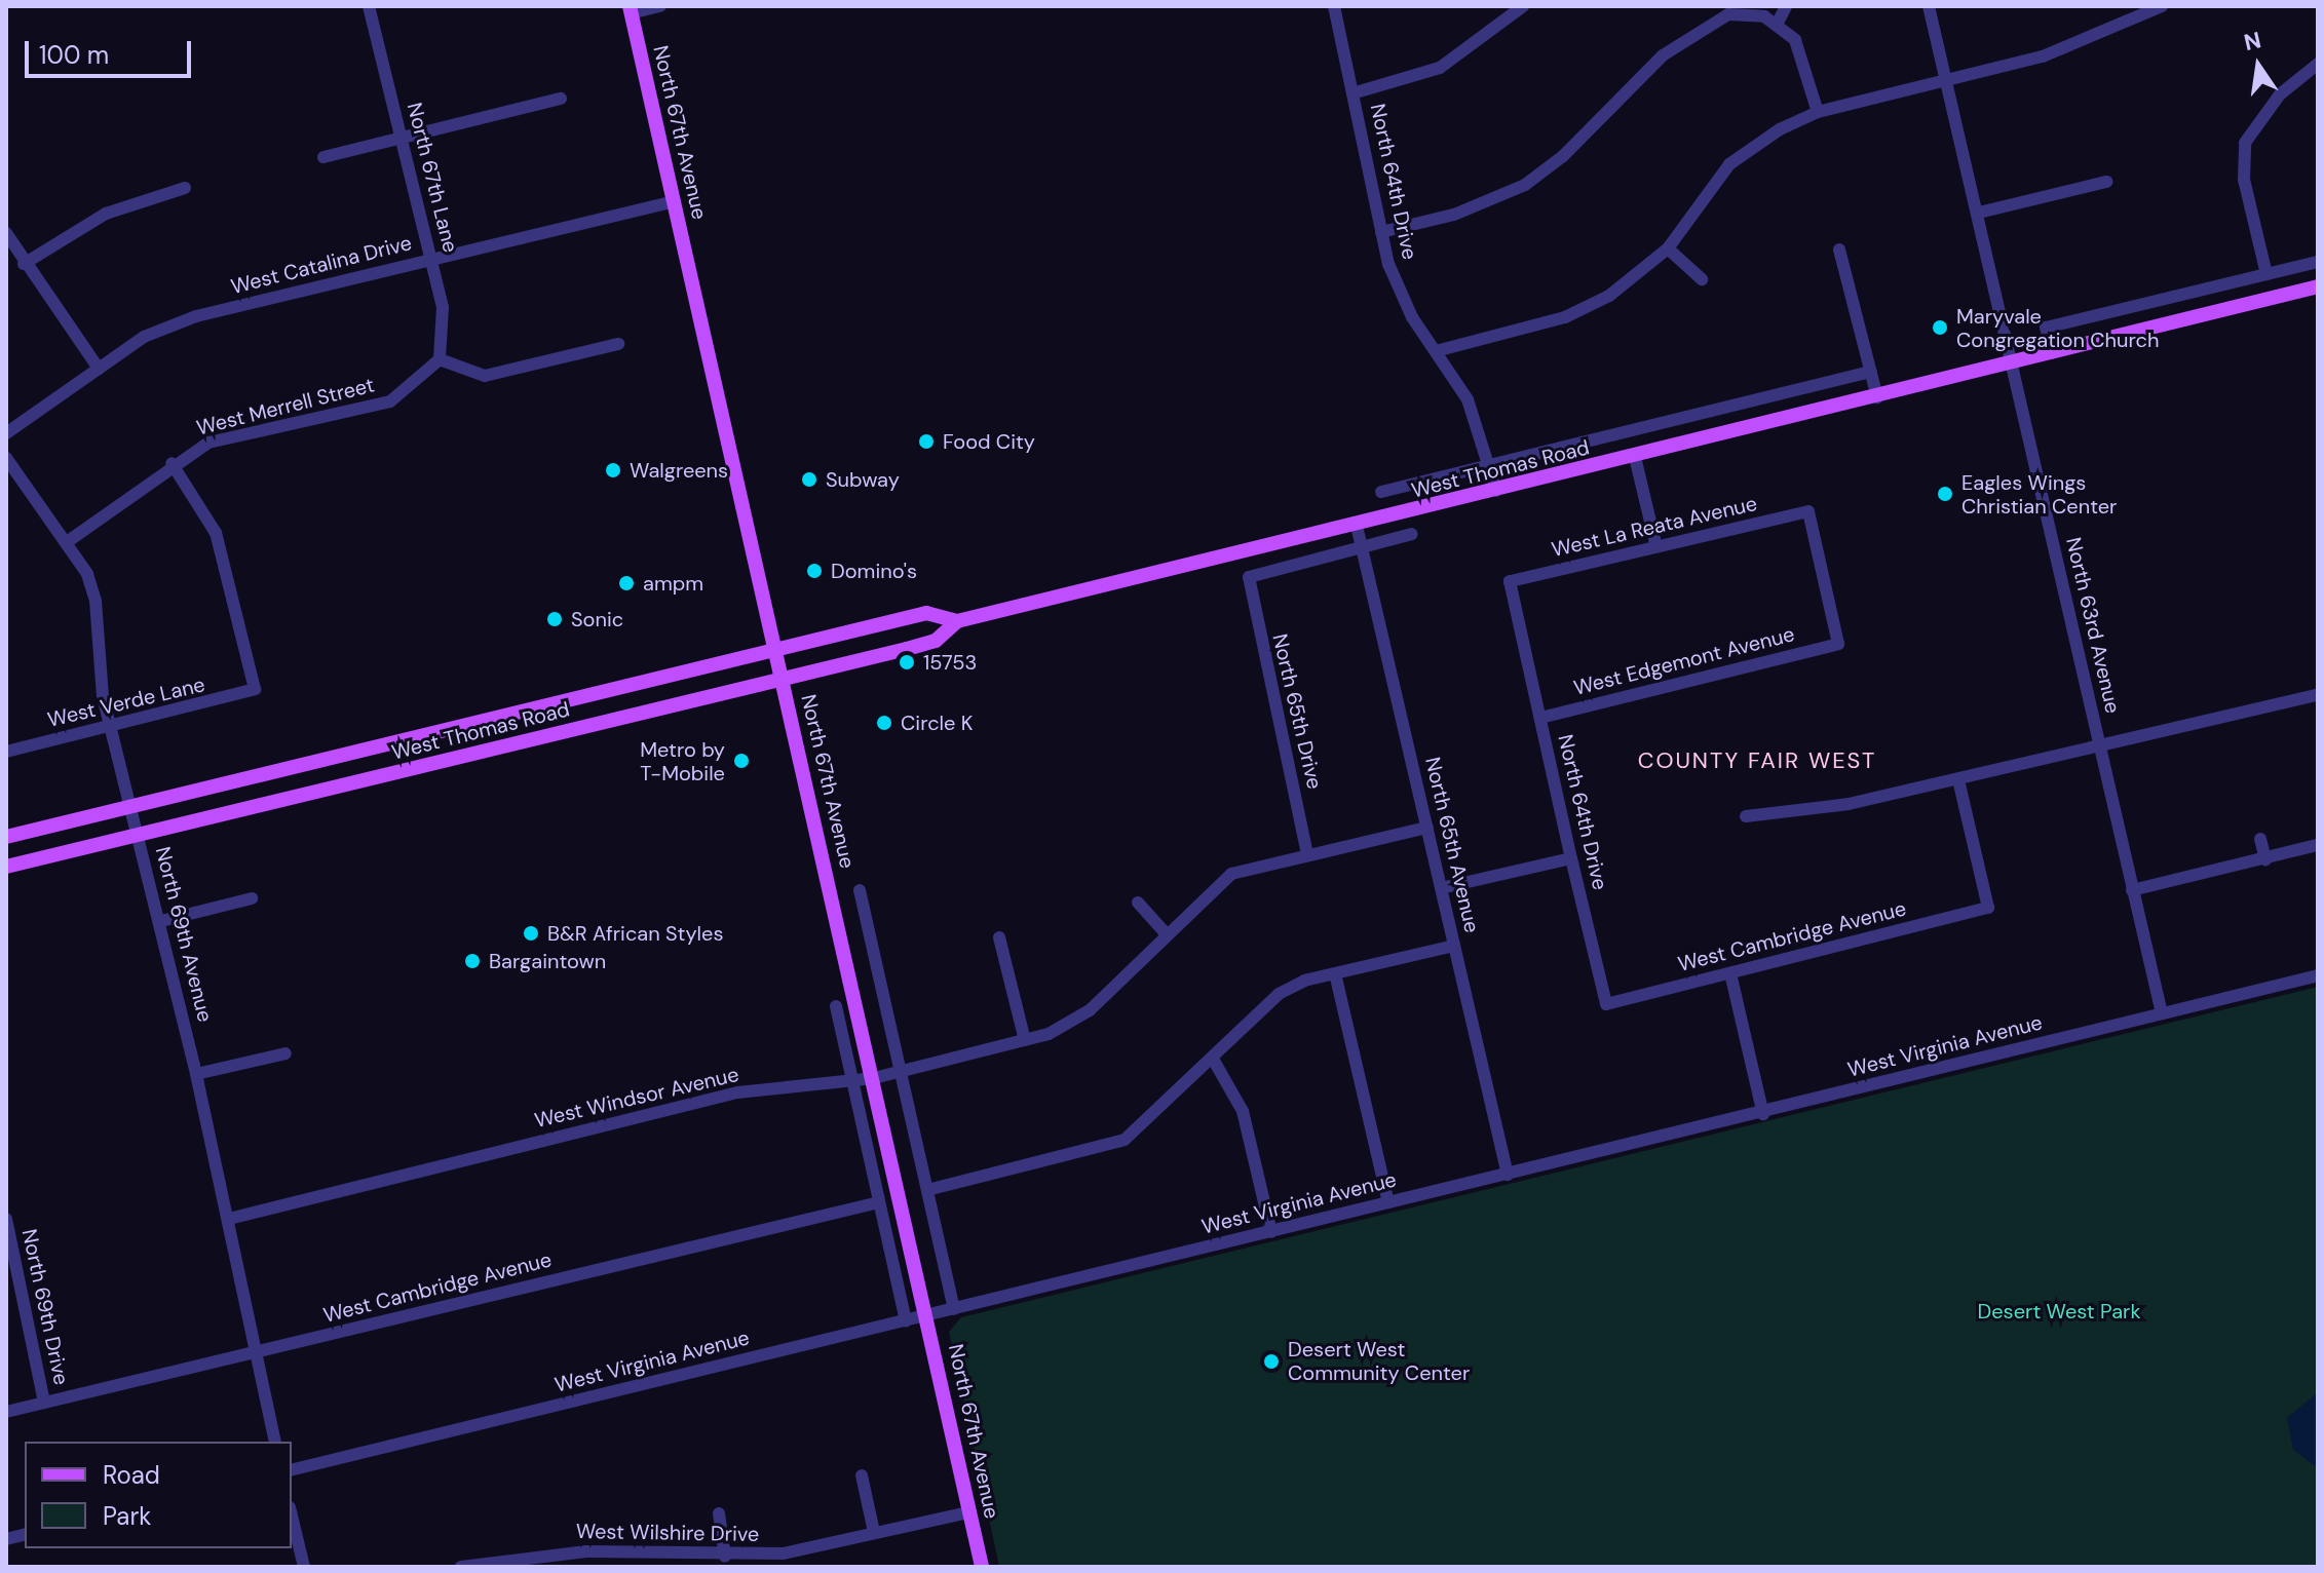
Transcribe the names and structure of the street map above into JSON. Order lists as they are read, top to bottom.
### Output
{
  "streets": {
    "main road": ["North 67th Avenue", "West Thomas Road"],
    "street": [
      "North 67th Lane",
      "North 64th Drive",
      "West Catalina Drive",
      "West Merrell Street",
      "West La Reata Avenue",
      "North 63rd Avenue",
      "West Edgemont Avenue",
      "West Verde Lane",
      "North 65th Drive",
      "North 65th Avenue",
      "North 69th Avenue",
      "West Cambridge Avenue",
      "West Virginia Avenue",
      "West Windsor Avenue",
      "North 69th Drive",
      "West Wilshire Drive"
    ]
  },
  "crossings": [
    ["North 67th Avenue", "West Catalina Drive"],
    ["North 67th Avenue", "West Thomas Road"],
    ["North 67th Avenue", "West Virginia Avenue"],
    ["North 67th Avenue", "West Windsor Avenue"],
    ["North 67th Avenue", "West Wilshire Drive"],
    ["North 67th Lane", "West Catalina Drive"],
    ["North 67th Lane", "West Merrell Street"],
    ["North 64th Drive", "West Thomas Road"],
    ["North 64th Drive", "West La Reata Avenue"],
    ["North 64th Drive", "West Edgemont Avenue"],
    ["North 64th Drive", "West Cambridge Avenue"],
    ["West Merrell Street", "West Verde Lane"],
    ["West Merrell Street", "North 69th Avenue"],
    ["West Thomas Road", "North 63rd Avenue"],
    ["West Thomas Road", "North 65th Drive"],
    ["West Thomas Road", "North 65th Avenue"],
    ["West Thomas Road", "North 69th Avenue"],
    ["West La Reata Avenue", "West Edgemont Avenue"],
    ["North 63rd Avenue", "West Virginia Avenue"],
    ["West Verde Lane", "North 69th Avenue"],
    ["North 65th Drive", "West Windsor Avenue"],
    ["North 65th Avenue", "West Virginia Avenue"],
    ["North 65th Avenue", "West Windsor Avenue"],
    ["North 69th Avenue", "West Cambridge Avenue"],
    ["North 69th Avenue", "West Windsor Avenue"],
    ["West Cambridge Avenue", "North 69th Drive"]
  ],
  "districts": ["COUNTY FAIR WEST"],
  "parks": ["Desert West Park"],
  "places": [
    "Maryvale Congregation Church",
    "Food City",
    "Walgreens",
    "Subway",
    "Eagles Wings Christian Center",
    "Domino's",
    "ampm",
    "Sonic",
    "15753",
    "Circle K",
    "Metro by T-Mobile",
    "B&R African Styles",
    "Bargaintown",
    "Desert West Community Center"
  ],
  "legend": ["Road", "Park"],
  "scale_bar": "100 m",
  "north": "top"
}
